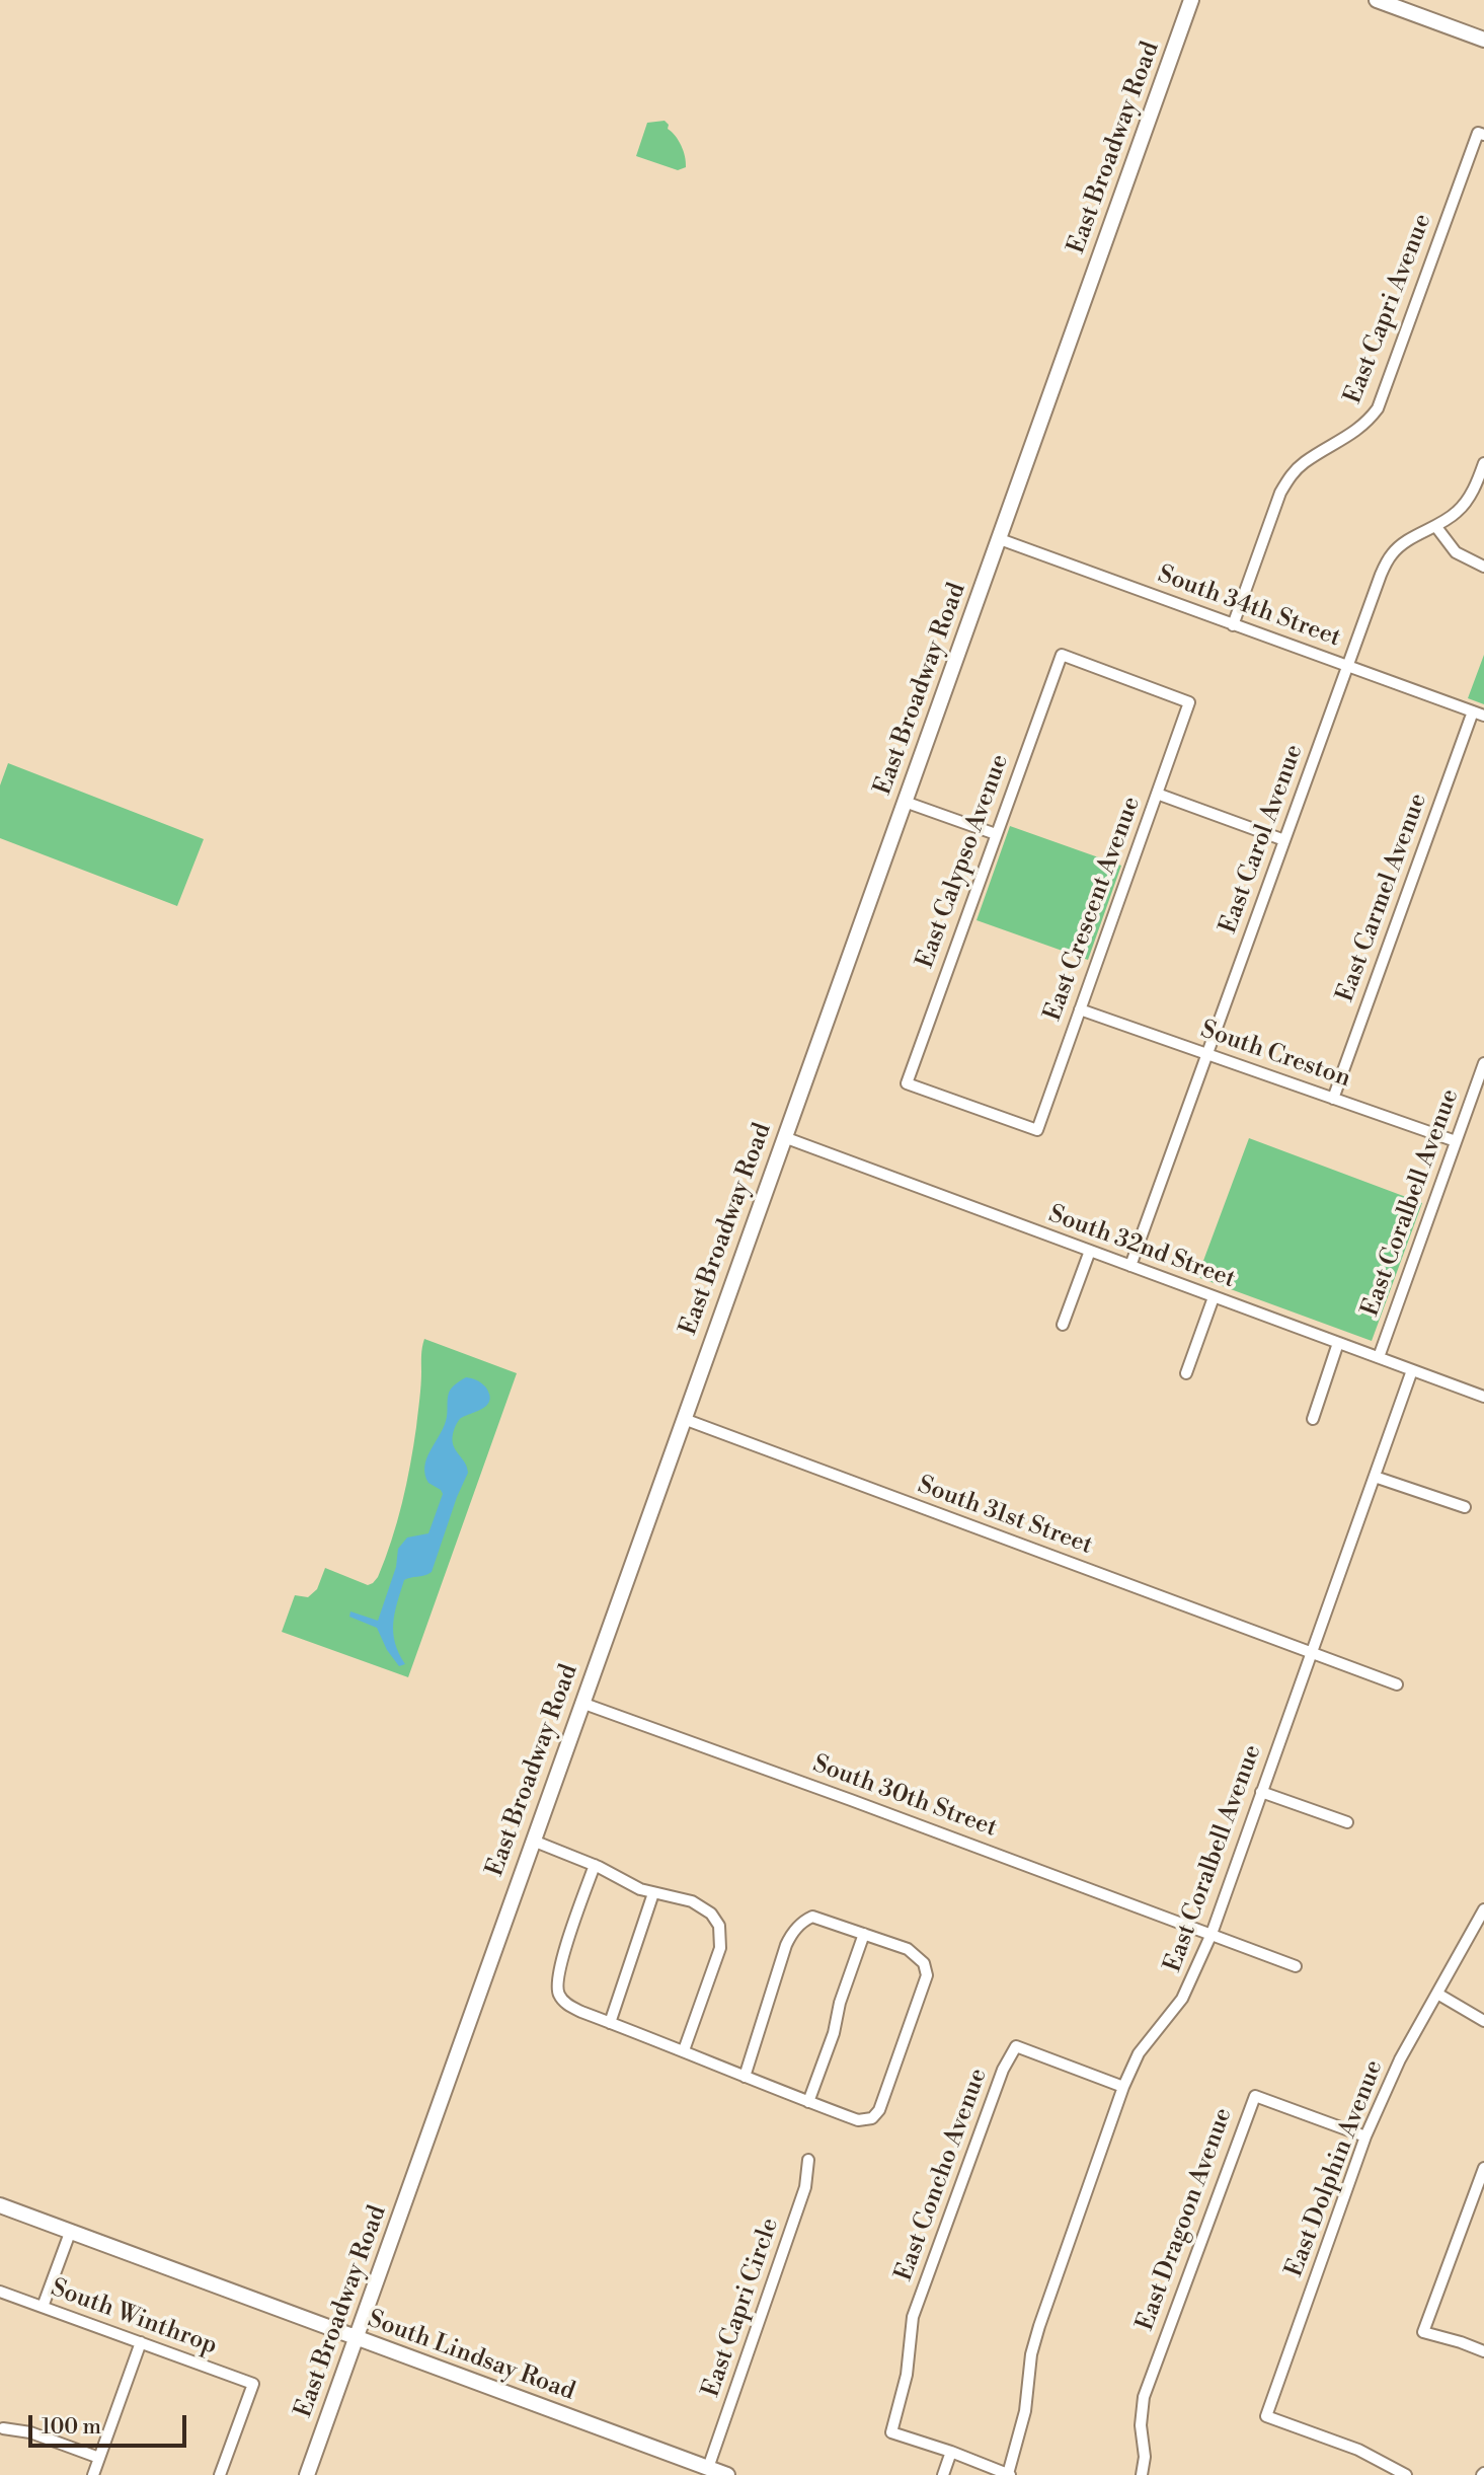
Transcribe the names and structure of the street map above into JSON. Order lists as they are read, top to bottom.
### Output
{
  "streets": {
    "main road": ["East Broadway Road", "South Lindsay Road"],
    "street": [
      "East Capri Avenue",
      "South 34th Street",
      "East Carol Avenue",
      "East Calypso Avenue",
      "East Carmel Avenue",
      "East Crescent Avenue",
      "South Creston",
      "East Coralbell Avenue",
      "South 32nd Street",
      "South 31st Street",
      "South 30th Street",
      "East Dolphin Avenue",
      "East Concho Avenue",
      "East Dragoon Avenue",
      "East Capri Circle",
      "South Winthrop"
    ]
  },
  "crossings": [
    ["East Broadway Road", "South 34th Street"],
    ["East Broadway Road", "South 32nd Street"],
    ["East Broadway Road", "South 31st Street"],
    ["East Broadway Road", "South 30th Street"],
    ["East Broadway Road", "South Lindsay Road"],
    ["East Capri Avenue", "South 34th Street"],
    ["South 34th Street", "East Carol Avenue"],
    ["South 34th Street", "East Carmel Avenue"],
    ["East Carol Avenue", "South Creston"],
    ["East Carol Avenue", "South 32nd Street"],
    ["East Calypso Avenue", "East Crescent Avenue"],
    ["East Carmel Avenue", "South Creston"],
    ["East Crescent Avenue", "South Creston"],
    ["South Creston", "East Coralbell Avenue"],
    ["East Coralbell Avenue", "South 32nd Street"],
    ["East Coralbell Avenue", "South 31st Street"],
    ["East Coralbell Avenue", "South 30th Street"],
    ["East Coralbell Avenue", "East Concho Avenue"],
    ["East Dolphin Avenue", "East Dragoon Avenue"],
    ["East Capri Circle", "South Lindsay Road"]
  ],
  "scale_bar": "100 m"
}
